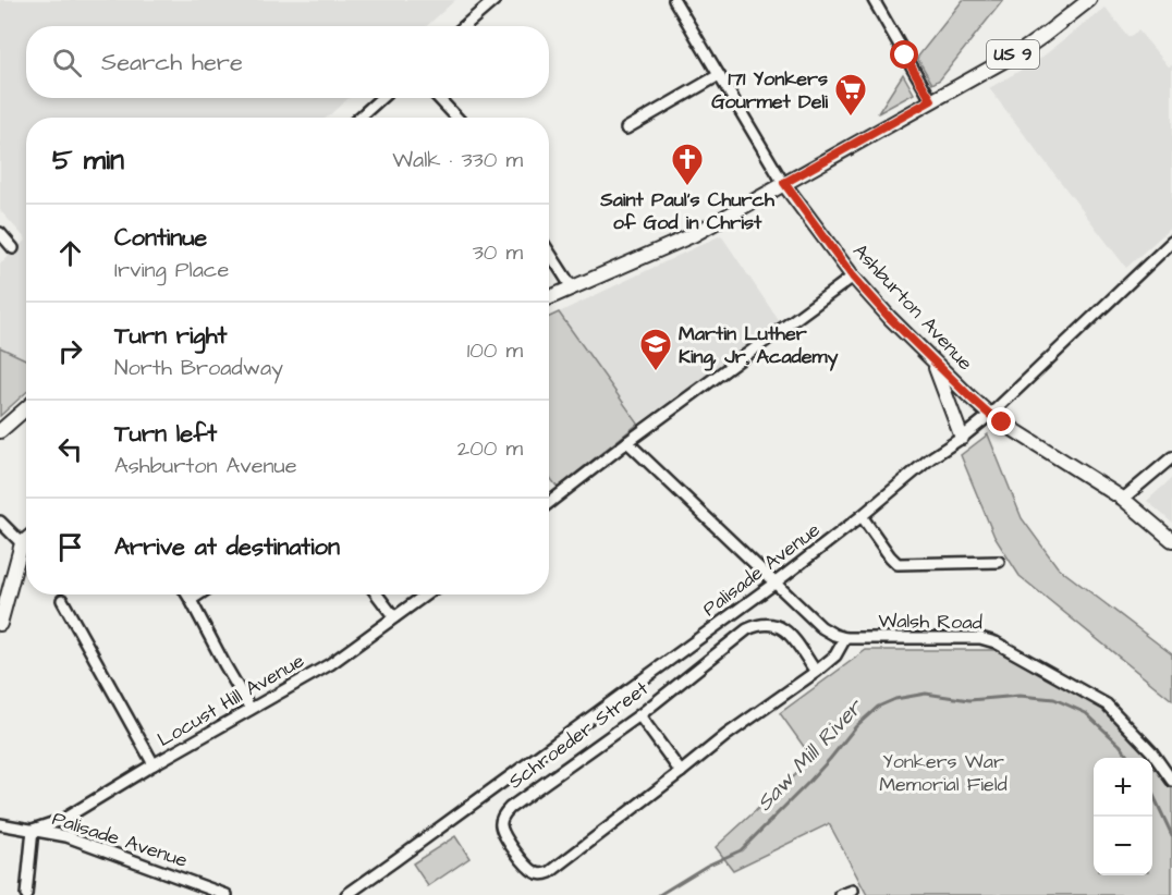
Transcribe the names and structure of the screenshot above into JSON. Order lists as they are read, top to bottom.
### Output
{
  "streets": {
    "main road": ["US 9", "Ashburton Avenue"],
    "street": [
      "Palisade Avenue",
      "Walsh Road",
      "Locust Hill Avenue",
      "Schroeder Street"
    ]
  },
  "crossings": [
    ["US 9", "Ashburton Avenue"],
    ["Ashburton Avenue", "Palisade Avenue"],
    ["Palisade Avenue", "Walsh Road"],
    ["Palisade Avenue", "Locust Hill Avenue"],
    ["Walsh Road", "Schroeder Street"]
  ],
  "water": ["Saw Mill River"],
  "parks": ["Yonkers War Memorial Field"],
  "places": {
    "supermarket": ["171 Yonkers Gourmet Deli"],
    "church": ["Saint Paul's Church of God in Christ"],
    "school or university": ["Martin Luther King, Jr. Academy"]
  },
  "page": {
    "search": "Search here",
    "heading": ["5 min", "Walk · 330 m"],
    "list": [
      ["Continue", "Irving Place", "30 m"],
      ["Turn right", "North Broadway", "100 m"],
      ["Turn left", "Ashburton Avenue", "200 m"],
      "Arrive at destination"
    ],
    "map_buttons": ["+", "−"]
  }
}
